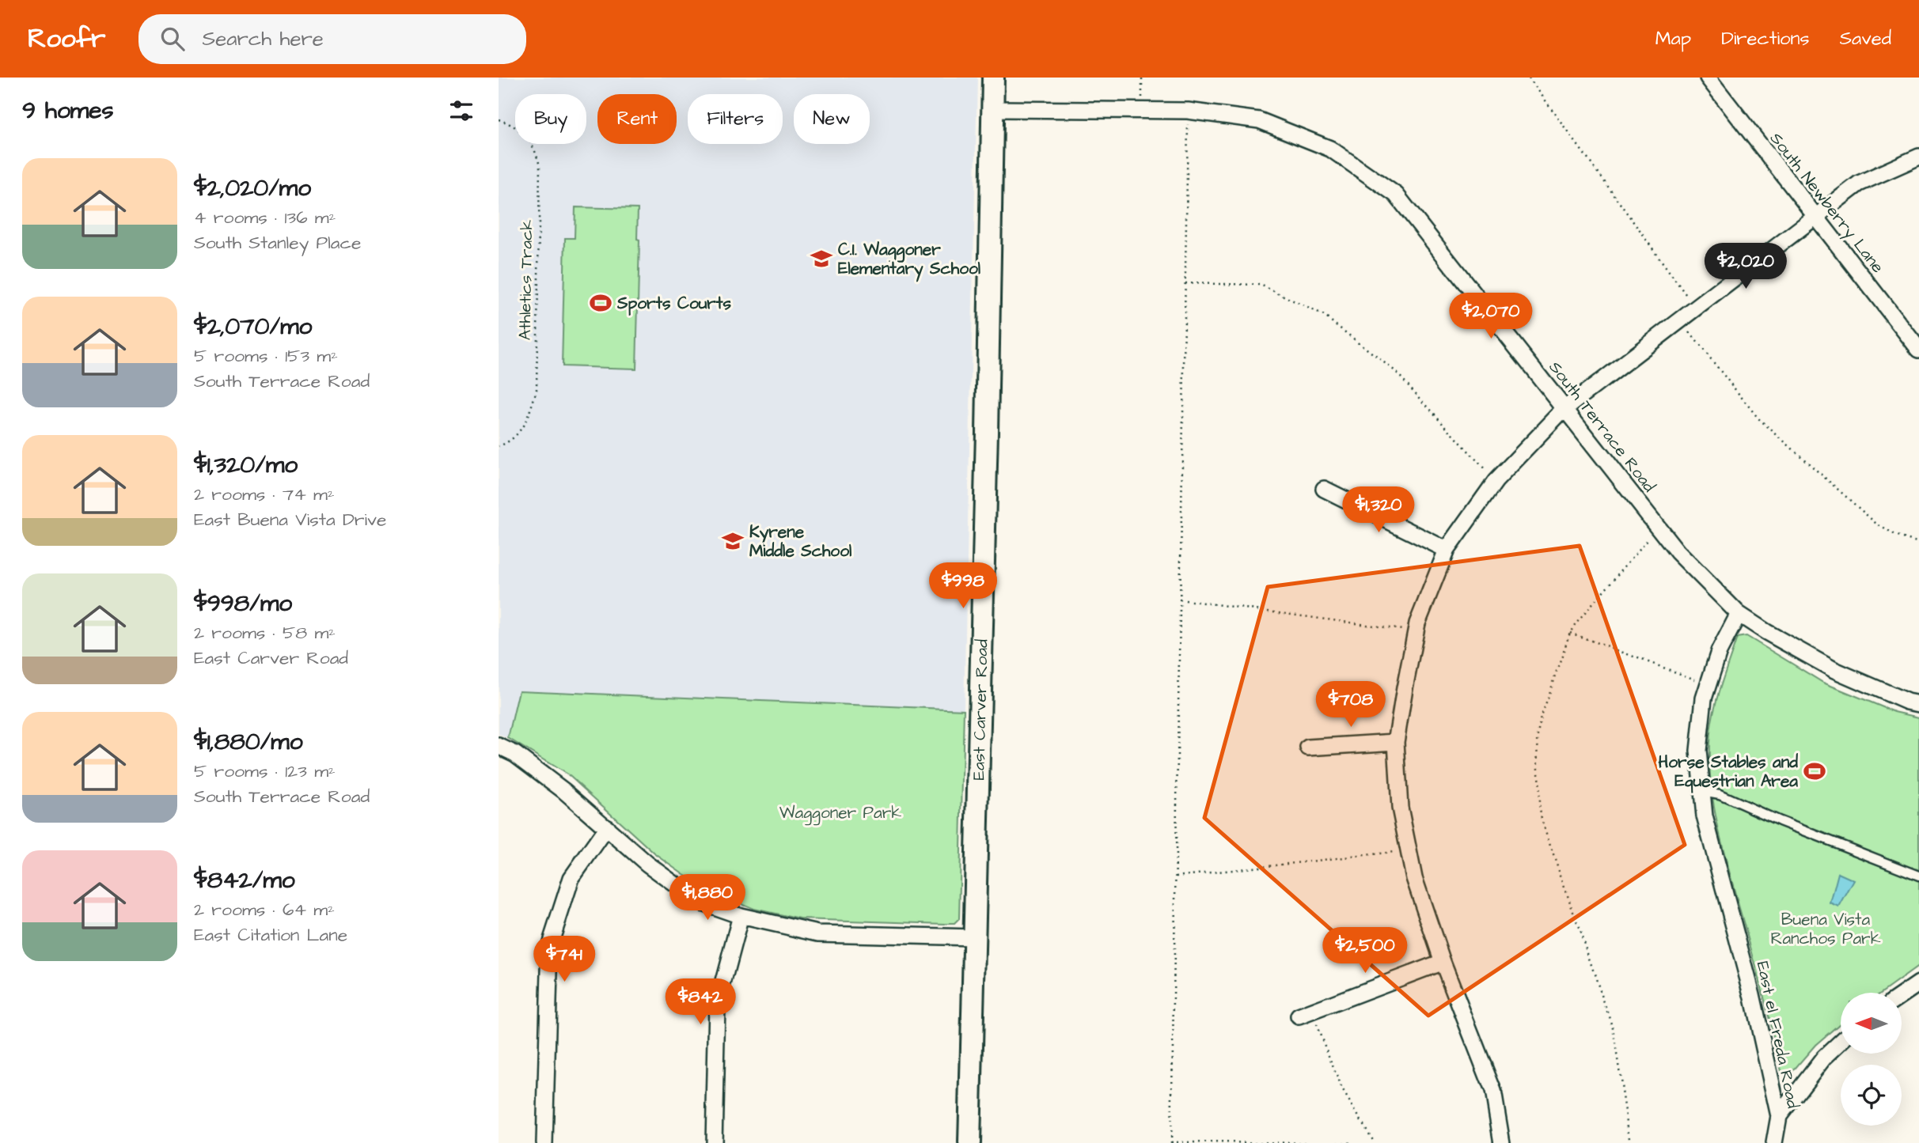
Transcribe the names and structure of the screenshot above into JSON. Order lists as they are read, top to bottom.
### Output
{
  "streets": {
    "street": [
      "South Newberry Lane",
      "South Terrace Road",
      "East Carver Road",
      "East el Freda Road"
    ],
    "path": ["Athletics Track"]
  },
  "crossings": [
    ["South Terrace Road", "East Carver Road"],
    ["South Terrace Road", "East el Freda Road"]
  ],
  "parks": ["Waggoner Park", "Buena Vista Ranchos Park"],
  "places": {
    "school or university": ["C.I. Waggoner Elementary School", "Kyrene Middle School"],
    "sports": ["Sports Courts", "Horse Stables and Equestrian Area"]
  },
  "north": "left",
  "page": {
    "header": "Roofr",
    "search": "Search here",
    "nav": ["Map", "Directions", "Saved"],
    "heading": "9 homes",
    "chip": [
      "Buy",
      "Rent",
      "Filters",
      "New"
    ],
    "list": [
      {
        "name": "$2,020/mo",
        "note": "4 rooms · 136 m² · South Stanley Place"
      },
      {
        "name": "$2,070/mo",
        "note": "5 rooms · 153 m² · South Terrace Road"
      },
      {
        "name": "$1,320/mo",
        "note": "2 rooms · 74 m² · East Buena Vista Drive"
      },
      {
        "name": "$998/mo",
        "note": "2 rooms · 58 m² · East Carver Road"
      },
      {
        "name": "$1,880/mo",
        "note": "5 rooms · 123 m² · South Terrace Road"
      },
      {
        "name": "$842/mo",
        "note": "2 rooms · 64 m² · East Citation Lane"
      }
    ],
    "price": [
      "$2,020",
      "$2,070",
      "$1,320",
      "$998",
      "$708",
      "$1,880",
      "$2,500",
      "$741",
      "$842"
    ]
  }
}
